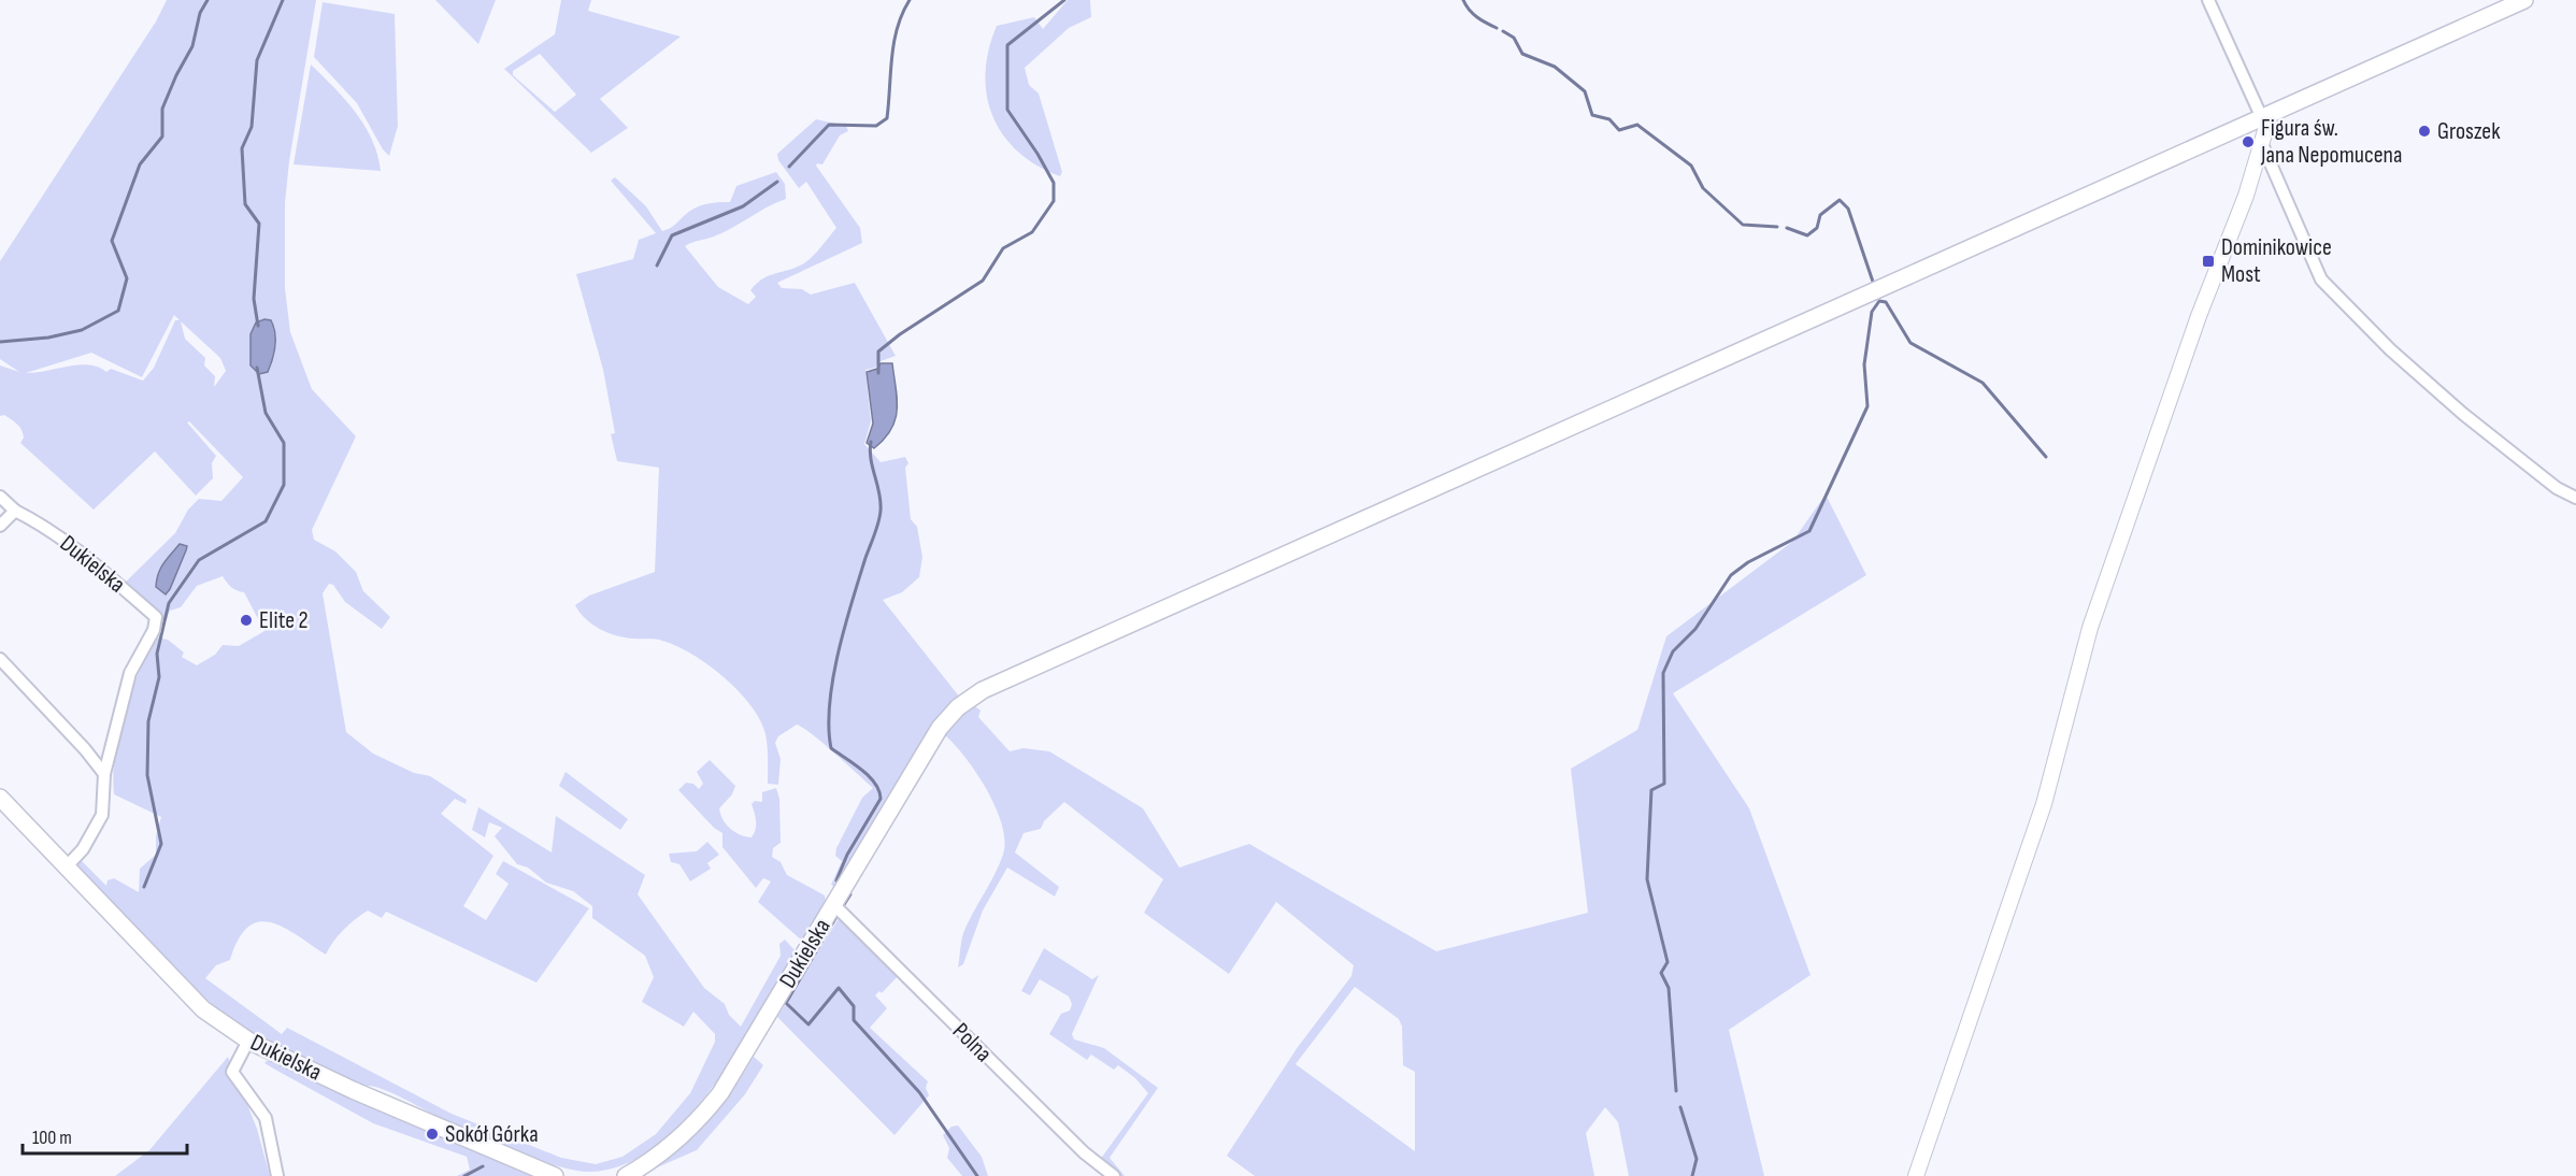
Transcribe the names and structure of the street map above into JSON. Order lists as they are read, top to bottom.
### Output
{
  "streets": {
    "main road": ["Dukielska"],
    "street": ["Polna"]
  },
  "crossings": [
    ["Dukielska", "Polna"]
  ],
  "places": {
    "other": [
      "Groszek",
      "Figura św. Jana Nepomucena",
      "Elite 2",
      "Sokół Górka"
    ],
    "transit": ["Dominikowice Most"]
  },
  "scale_bar": "100 m"
}
